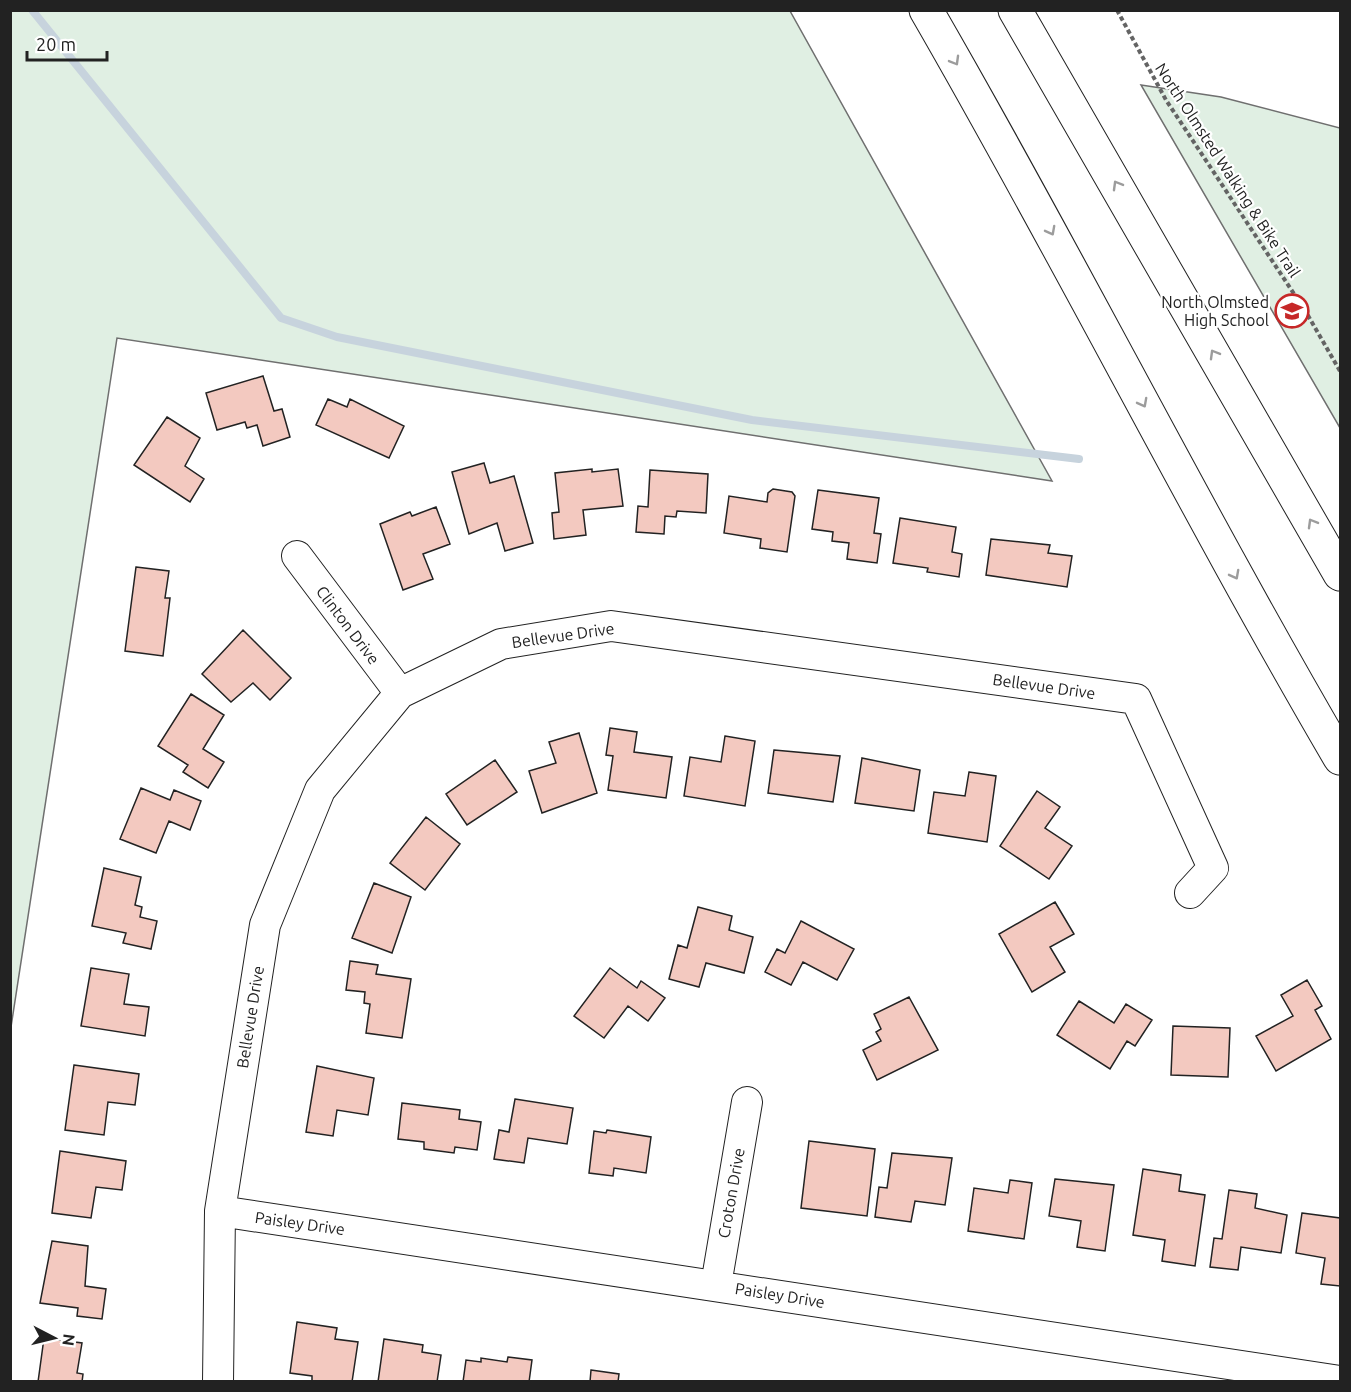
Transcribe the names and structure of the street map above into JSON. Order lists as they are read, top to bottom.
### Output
{
  "streets": {
    "street": [
      "Clinton Drive",
      "Bellevue Drive",
      "Croton Drive",
      "Paisley Drive"
    ],
    "path": ["North Olmsted Walking & Bike Trail"]
  },
  "crossings": [
    ["Clinton Drive", "Bellevue Drive"],
    ["Bellevue Drive", "Paisley Drive"],
    ["Croton Drive", "Paisley Drive"]
  ],
  "places": {
    "school or university": ["North Olmsted High School"]
  },
  "scale_bar": "20 m",
  "north": "right"
}
